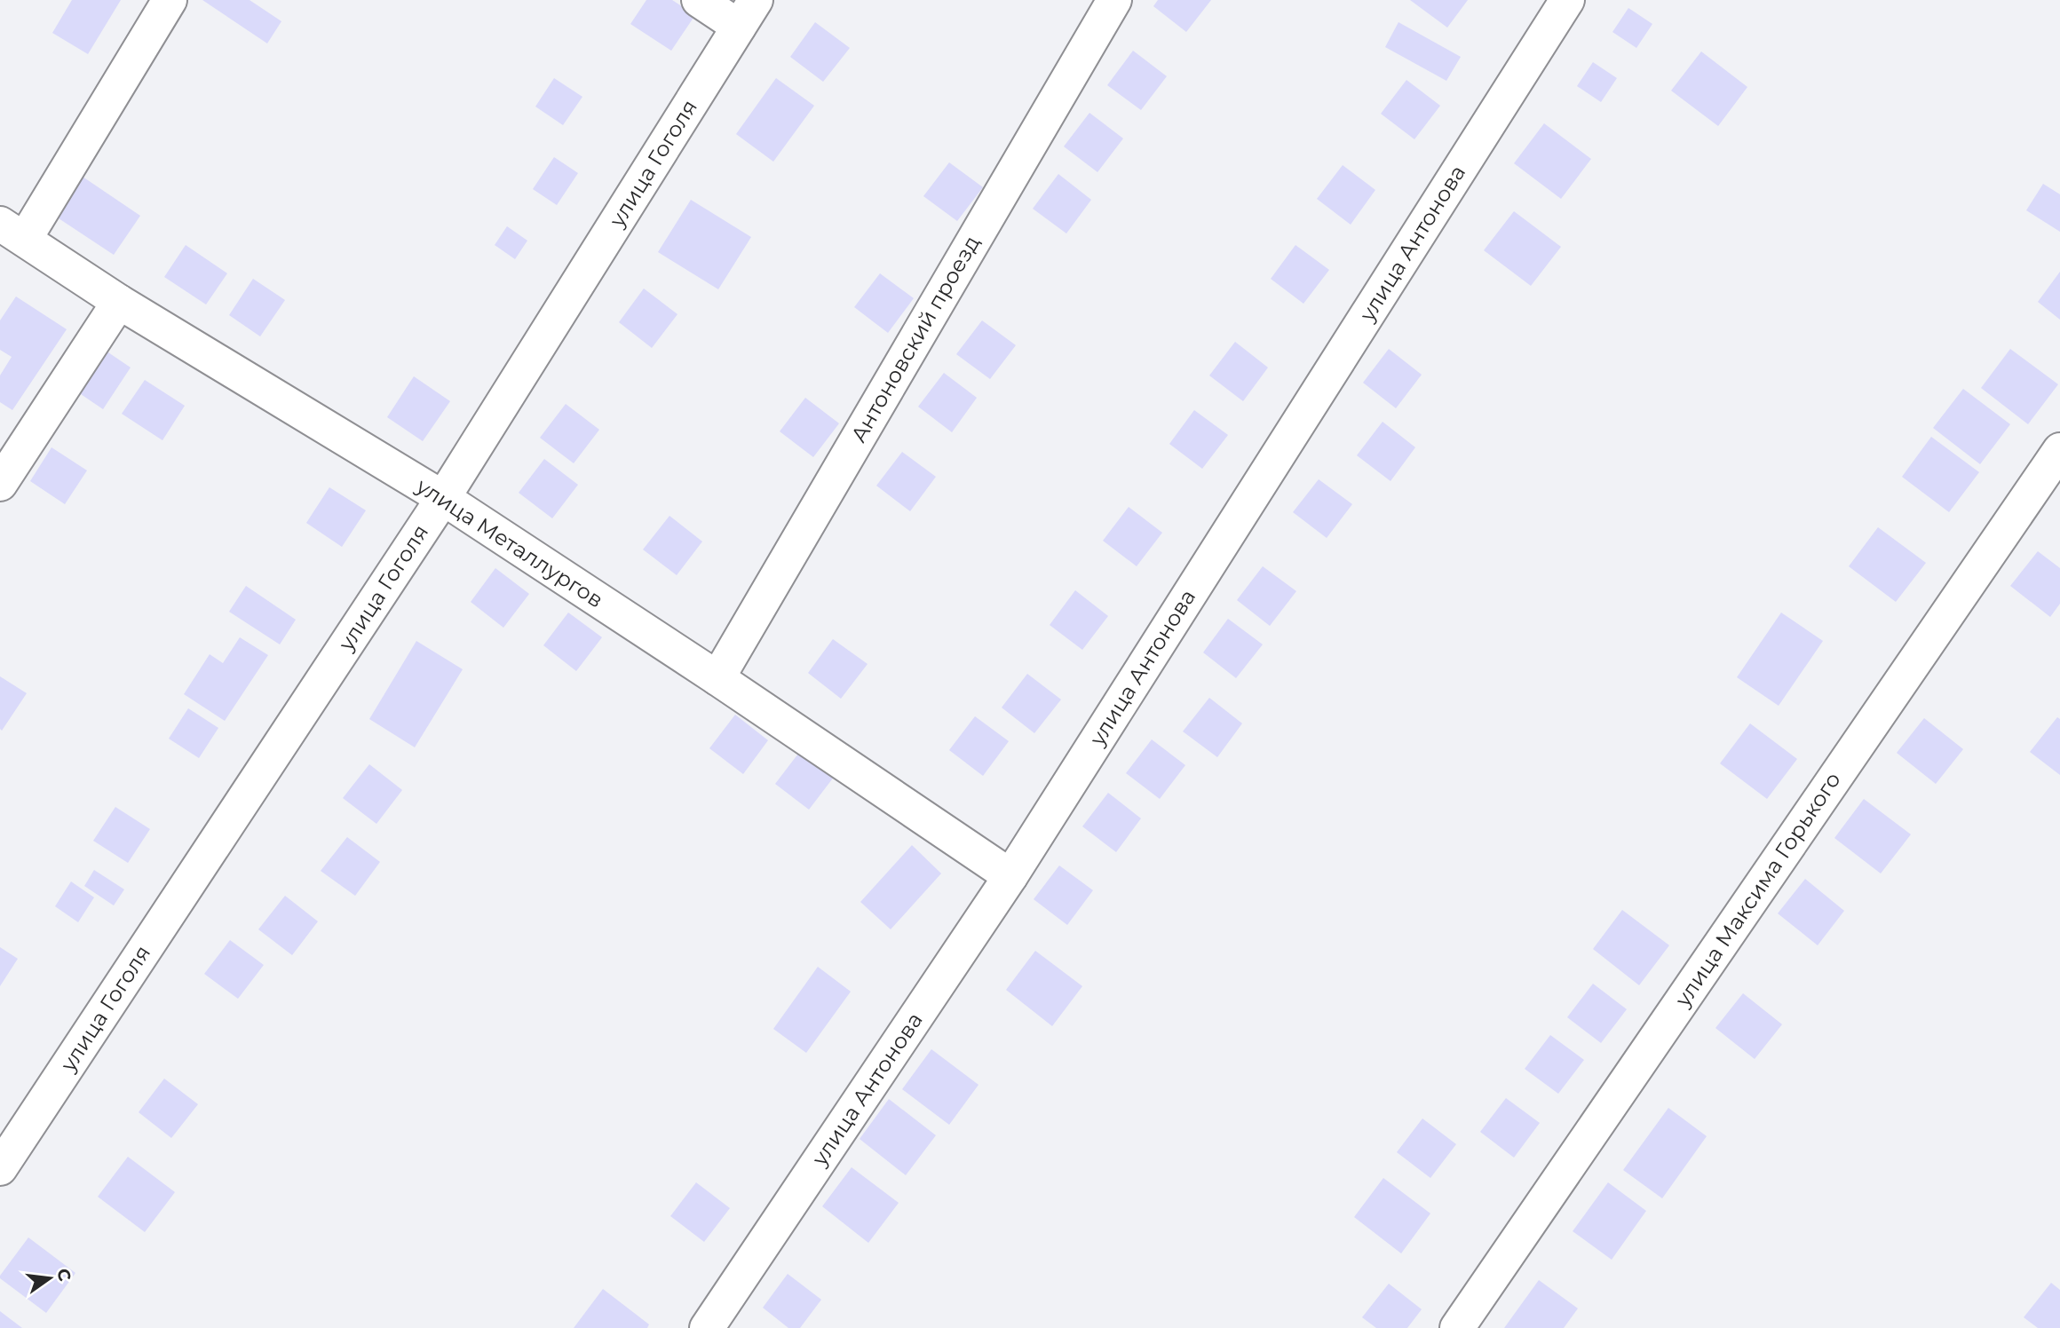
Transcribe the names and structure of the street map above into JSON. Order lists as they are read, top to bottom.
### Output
{
  "streets": {
    "street": [
      "улица Гоголя",
      "улица Антонова",
      "Антоновский проезд",
      "улица Металлургов",
      "улица Максима Горького"
    ]
  },
  "crossings": [
    ["улица Гоголя", "улица Металлургов"],
    ["улица Антонова", "улица Металлургов"],
    ["Антоновский проезд", "улица Металлургов"]
  ],
  "north": "right"
}
